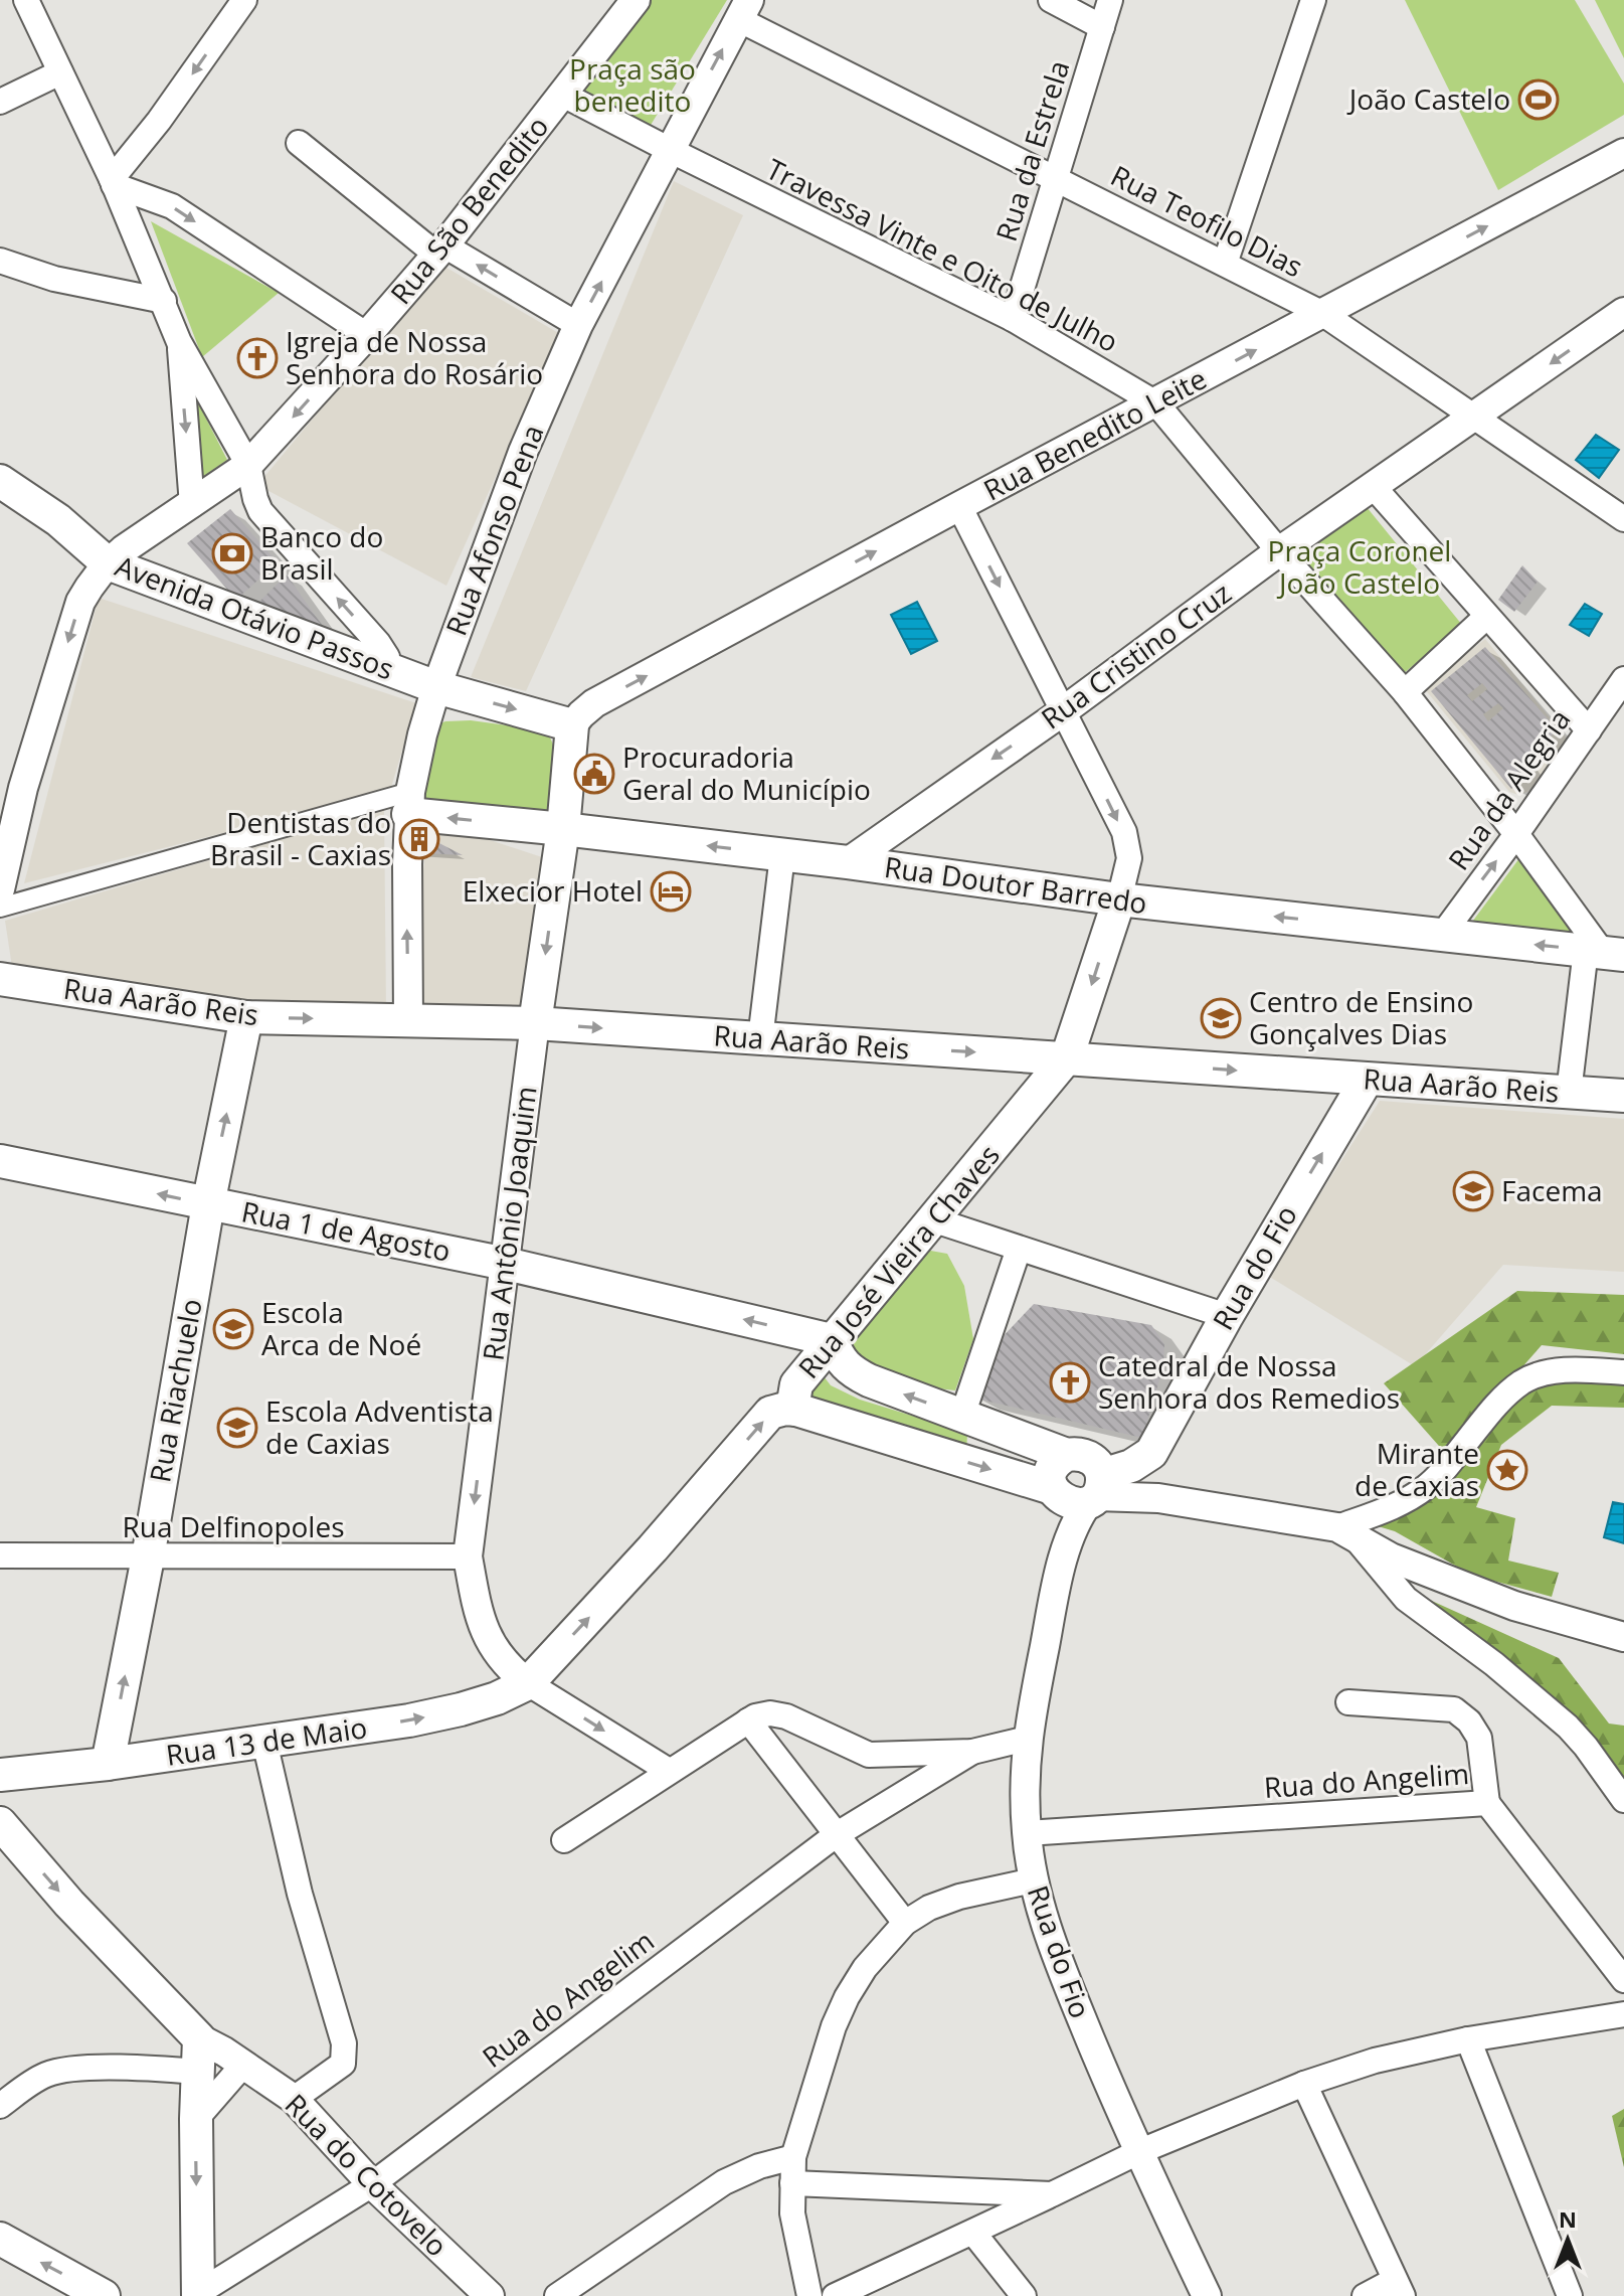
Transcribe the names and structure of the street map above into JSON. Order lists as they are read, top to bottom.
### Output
{
  "streets": {
    "main road": [
      "Avenida Otávio Passos",
      "Rua Doutor Barredo",
      "Rua Aarão Reis",
      "Rua Antônio Joaquim",
      "Rua 1 de Agosto",
      "Rua José Vieira Chaves",
      "Rua do Fio",
      "Rua Riachuelo",
      "Rua 13 de Maio",
      "Rua do Cotovelo"
    ],
    "street": [
      "Rua da Estrela",
      "Rua São Benedito",
      "Rua Teofilo Dias",
      "Travessa Vinte e Oito de Julho",
      "Rua Benedito Leite",
      "Rua Afonso Pena",
      "Rua Cristino Cruz",
      "Rua da Alegria",
      "Rua Delfinopoles",
      "Rua do Angelim"
    ]
  },
  "crossings": [
    ["Rua da Estrela", "Rua Teofilo Dias"],
    ["Rua da Estrela", "Travessa Vinte e Oito de Julho"],
    ["Rua São Benedito", "Travessa Vinte e Oito de Julho"],
    ["Rua São Benedito", "Avenida Otávio Passos"],
    ["Rua Teofilo Dias", "Rua Benedito Leite"],
    ["Rua Teofilo Dias", "Rua Afonso Pena"],
    ["Rua Teofilo Dias", "Rua Cristino Cruz"],
    ["Travessa Vinte e Oito de Julho", "Rua Benedito Leite"],
    ["Travessa Vinte e Oito de Julho", "Rua Afonso Pena"],
    ["Travessa Vinte e Oito de Julho", "Rua Cristino Cruz"],
    ["Travessa Vinte e Oito de Julho", "Rua da Alegria"],
    ["Travessa Vinte e Oito de Julho", "Rua Doutor Barredo"],
    ["Rua Benedito Leite", "Avenida Otávio Passos"],
    ["Rua Benedito Leite", "Rua Antônio Joaquim"],
    ["Rua Afonso Pena", "Avenida Otávio Passos"],
    ["Rua Afonso Pena", "Rua Doutor Barredo"],
    ["Rua Afonso Pena", "Rua Aarão Reis"],
    ["Avenida Otávio Passos", "Rua Antônio Joaquim"],
    ["Rua Cristino Cruz", "Rua Doutor Barredo"],
    ["Rua da Alegria", "Rua Doutor Barredo"],
    ["Rua Doutor Barredo", "Rua Antônio Joaquim"],
    ["Rua Doutor Barredo", "Rua José Vieira Chaves"],
    ["Rua Aarão Reis", "Rua Antônio Joaquim"],
    ["Rua Aarão Reis", "Rua José Vieira Chaves"],
    ["Rua Aarão Reis", "Rua do Fio"],
    ["Rua Aarão Reis", "Rua Riachuelo"],
    ["Rua Antônio Joaquim", "Rua 1 de Agosto"],
    ["Rua Antônio Joaquim", "Rua José Vieira Chaves"],
    ["Rua Antônio Joaquim", "Rua Delfinopoles"],
    ["Rua Antônio Joaquim", "Rua 13 de Maio"],
    ["Rua 1 de Agosto", "Rua José Vieira Chaves"],
    ["Rua 1 de Agosto", "Rua Riachuelo"],
    ["Rua José Vieira Chaves", "Rua 13 de Maio"],
    ["Rua do Fio", "Rua do Angelim"],
    ["Rua Riachuelo", "Rua Delfinopoles"],
    ["Rua Riachuelo", "Rua 13 de Maio"],
    ["Rua do Angelim", "Rua do Cotovelo"]
  ],
  "one_way": [
    "Rua Benedito Leite",
    "Rua Afonso Pena",
    "Rua Cristino Cruz",
    "Rua Doutor Barredo",
    "Rua Aarão Reis",
    "Rua Antônio Joaquim",
    "Rua 1 de Agosto",
    "Rua Riachuelo",
    "Rua 13 de Maio",
    "Rua do Cotovelo"
  ],
  "parks": ["Praça são benedito", "Praça Coronel João Castelo"],
  "places": {
    "sports": ["João Castelo"],
    "church": ["Igreja de Nossa Senhora do Rosário", "Catedral de Nossa Senhora dos Remedios"],
    "bank": ["Banco do Brasil"],
    "public building": ["Procuradoria Geral do Município"],
    "building": ["Dentistas do Brasil - Caxias"],
    "hotel": ["Elxecior Hotel"],
    "school or university": [
      "Centro de Ensino Gonçalves Dias",
      "Facema",
      "Escola Arca de Noé",
      "Escola Adventista de Caxias"
    ],
    "place": ["Mirante de Caxias"]
  },
  "north": "top"
}
